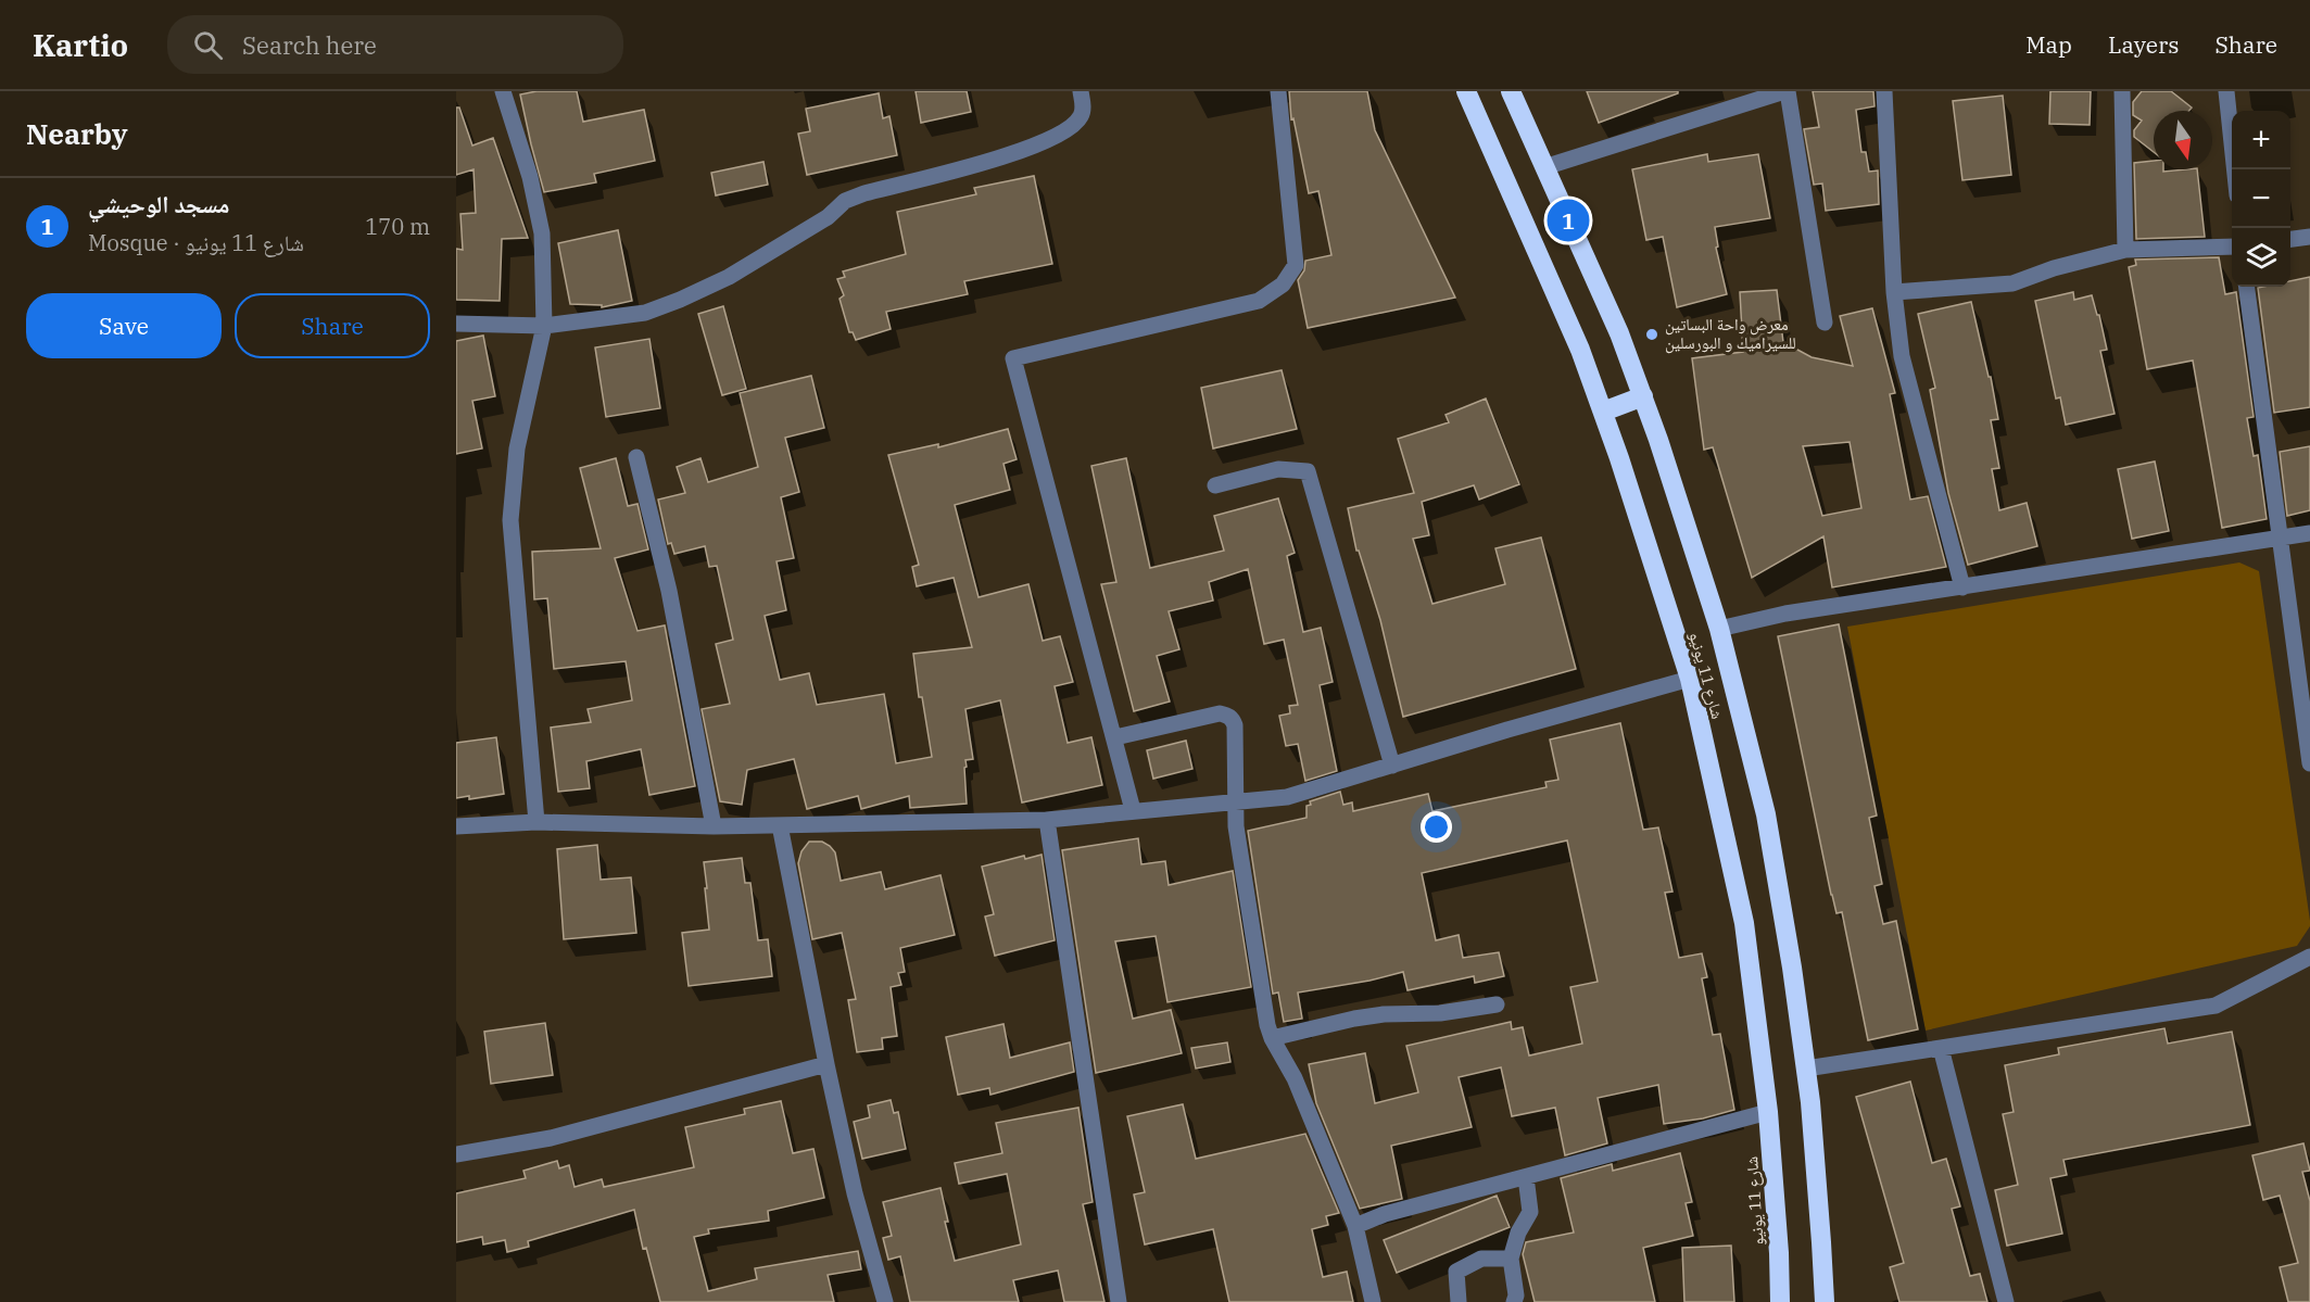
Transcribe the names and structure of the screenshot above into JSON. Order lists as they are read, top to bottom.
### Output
{
  "streets": {
    "highway": ["شارع 11 يونيو"]
  },
  "places": ["معرض واحة البساتين للسيراميك و البورسلين"],
  "north": "bottom",
  "page": {
    "header": "Kartio",
    "search": "Search here",
    "nav": ["Map", "Layers", "Share"],
    "heading": "Nearby",
    "map_buttons": ["+", "−"],
    "list": [
      {
        "mark": "1",
        "name": "مسجد الوحيشي",
        "note": "Mosque · شارع 11 يونيو",
        "value": "170 m"
      }
    ],
    "pins": "1",
    "buttons": ["Save", "Share"]
  }
}
